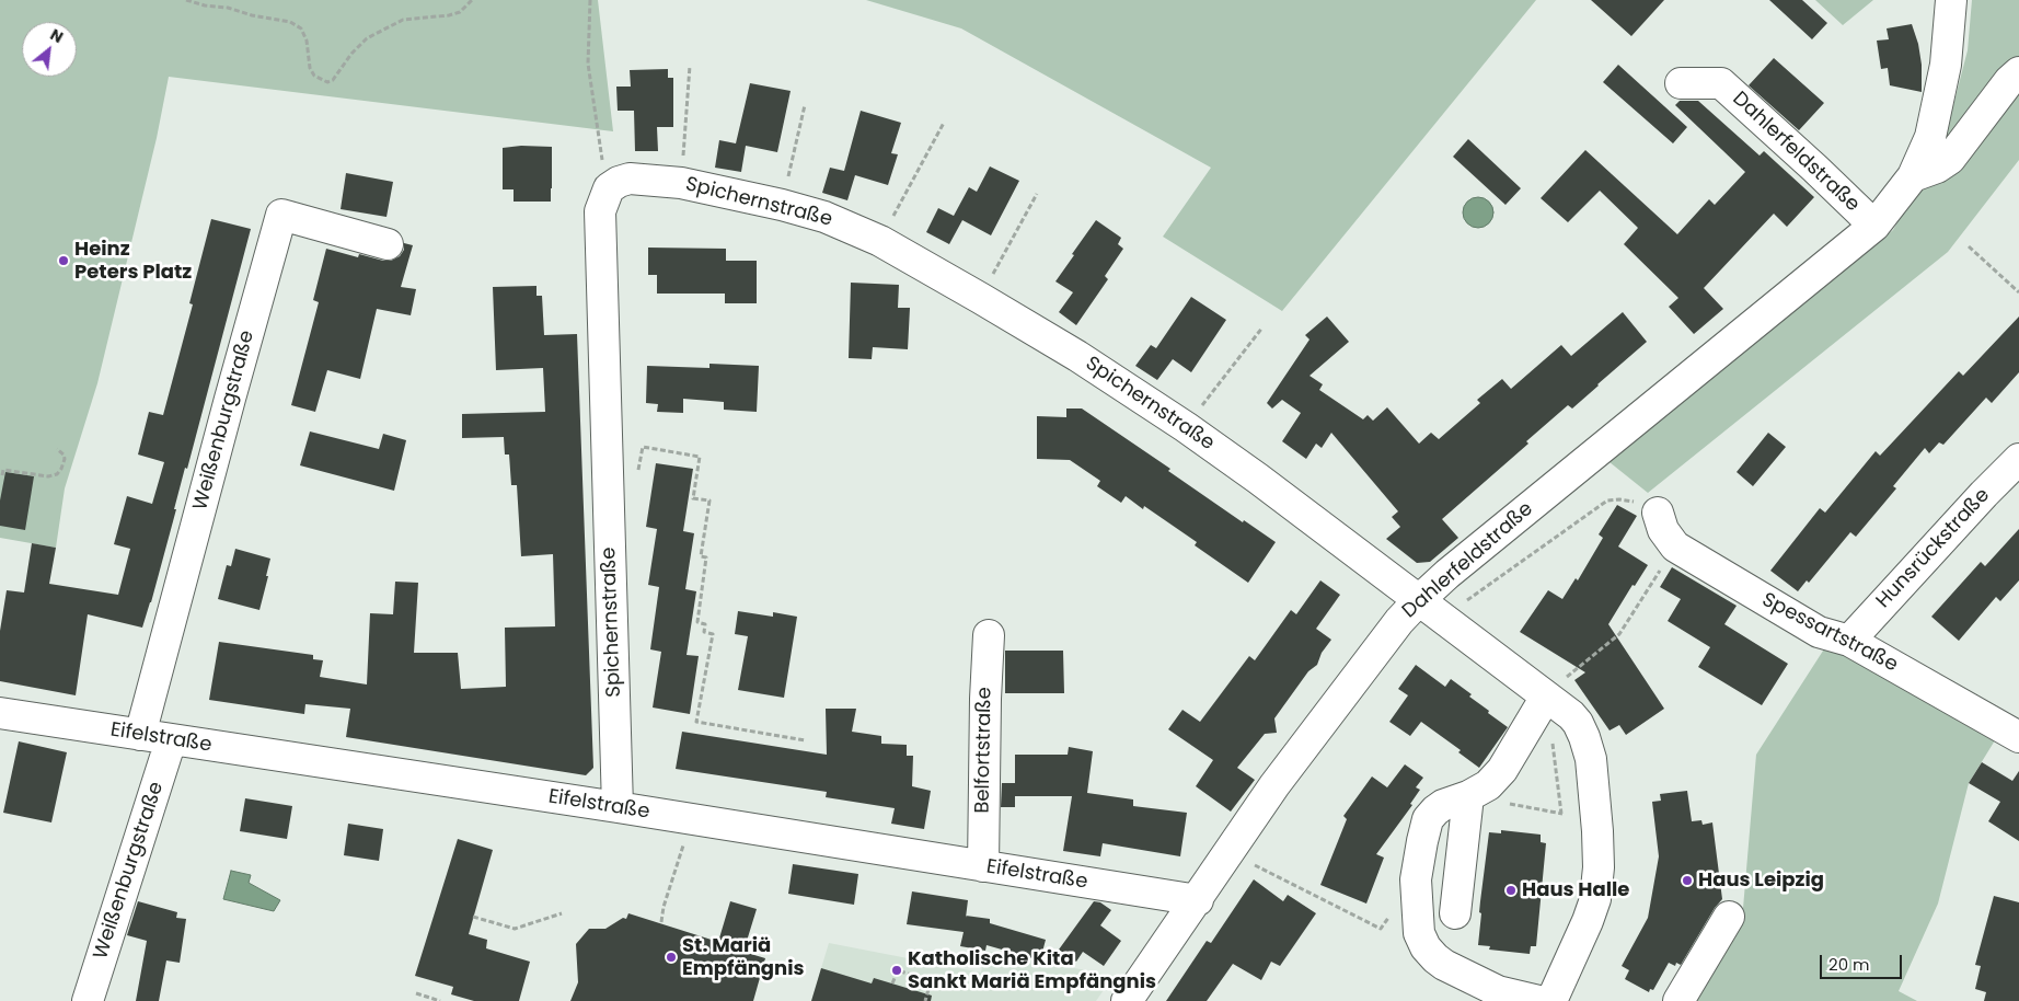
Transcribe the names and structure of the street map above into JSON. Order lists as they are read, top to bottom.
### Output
{
  "streets": {
    "street": [
      "Dahlerfeldstraße",
      "Spichernstraße",
      "Weißenburgstraße",
      "Hunsrückstraße",
      "Spessartstraße",
      "Eifelstraße",
      "Belfortstraße"
    ]
  },
  "crossings": [
    ["Dahlerfeldstraße", "Spichernstraße"],
    ["Dahlerfeldstraße", "Eifelstraße"],
    ["Spichernstraße", "Eifelstraße"],
    ["Weißenburgstraße", "Eifelstraße"],
    ["Hunsrückstraße", "Spessartstraße"],
    ["Eifelstraße", "Belfortstraße"]
  ],
  "places": [
    "Heinz Peters Platz",
    "Haus Leipzig",
    "Haus Halle",
    "St. Mariä Empfängnis",
    "Katholische Kita Sankt Mariä Empfängnis"
  ],
  "scale_bar": "20 m",
  "north": "top right"
}
